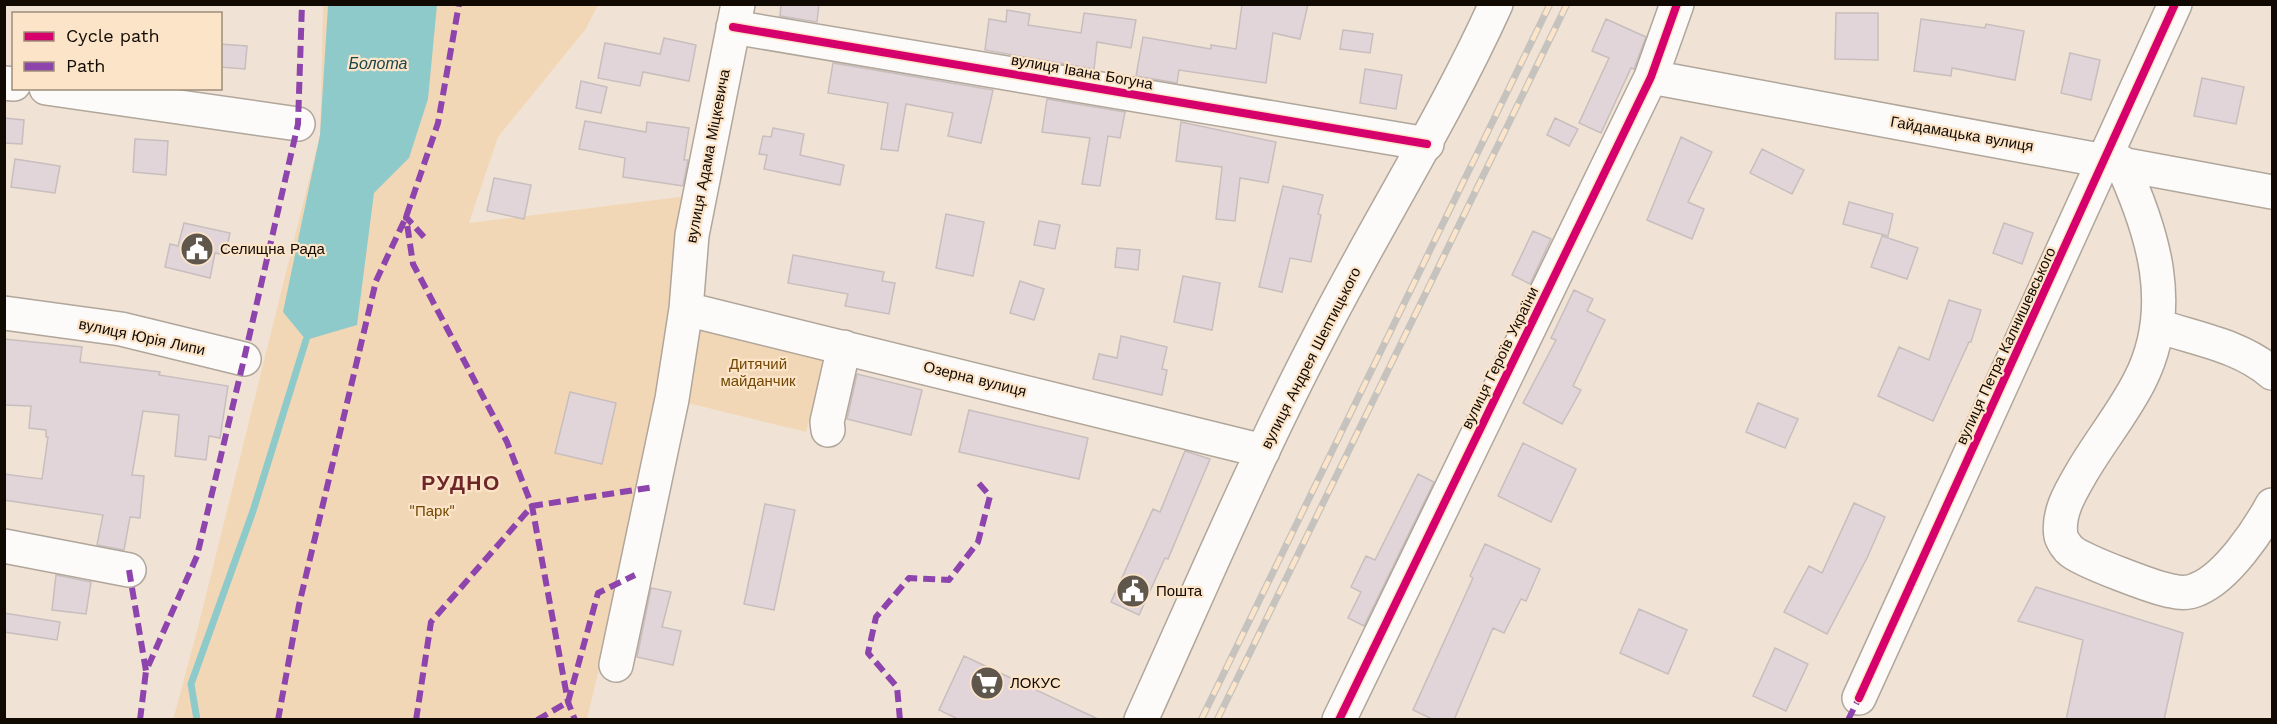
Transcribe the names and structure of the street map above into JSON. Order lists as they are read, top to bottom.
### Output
{
  "streets": {
    "street": [
      "вулиця Івана Богуна",
      "Гайдамацька вулиця",
      "вулиця Адама Міцкевича",
      "вулиця Юрія Липи",
      "вулиця Петра Калнишевського",
      "вулиця Андрея Шептицького",
      "вулиця Героїв України",
      "Озерна вулиця"
    ]
  },
  "crossings": [
    ["вулиця Івана Богуна", "вулиця Адама Міцкевича"],
    ["вулиця Івана Богуна", "вулиця Андрея Шептицького"],
    ["Гайдамацька вулиця", "вулиця Петра Калнишевського"],
    ["Гайдамацька вулиця", "вулиця Героїв України"],
    ["вулиця Адама Міцкевича", "Озерна вулиця"],
    ["вулиця Андрея Шептицького", "Озерна вулиця"]
  ],
  "districts": ["РУДНО"],
  "water": ["Болота"],
  "parks": ["Дитячий майданчик", "\"Парк\""],
  "places": {
    "public building": ["Селищна Рада", "Пошта"],
    "supermarket": ["ЛОКУС"]
  },
  "legend": ["Cycle path", "Path"]
}
